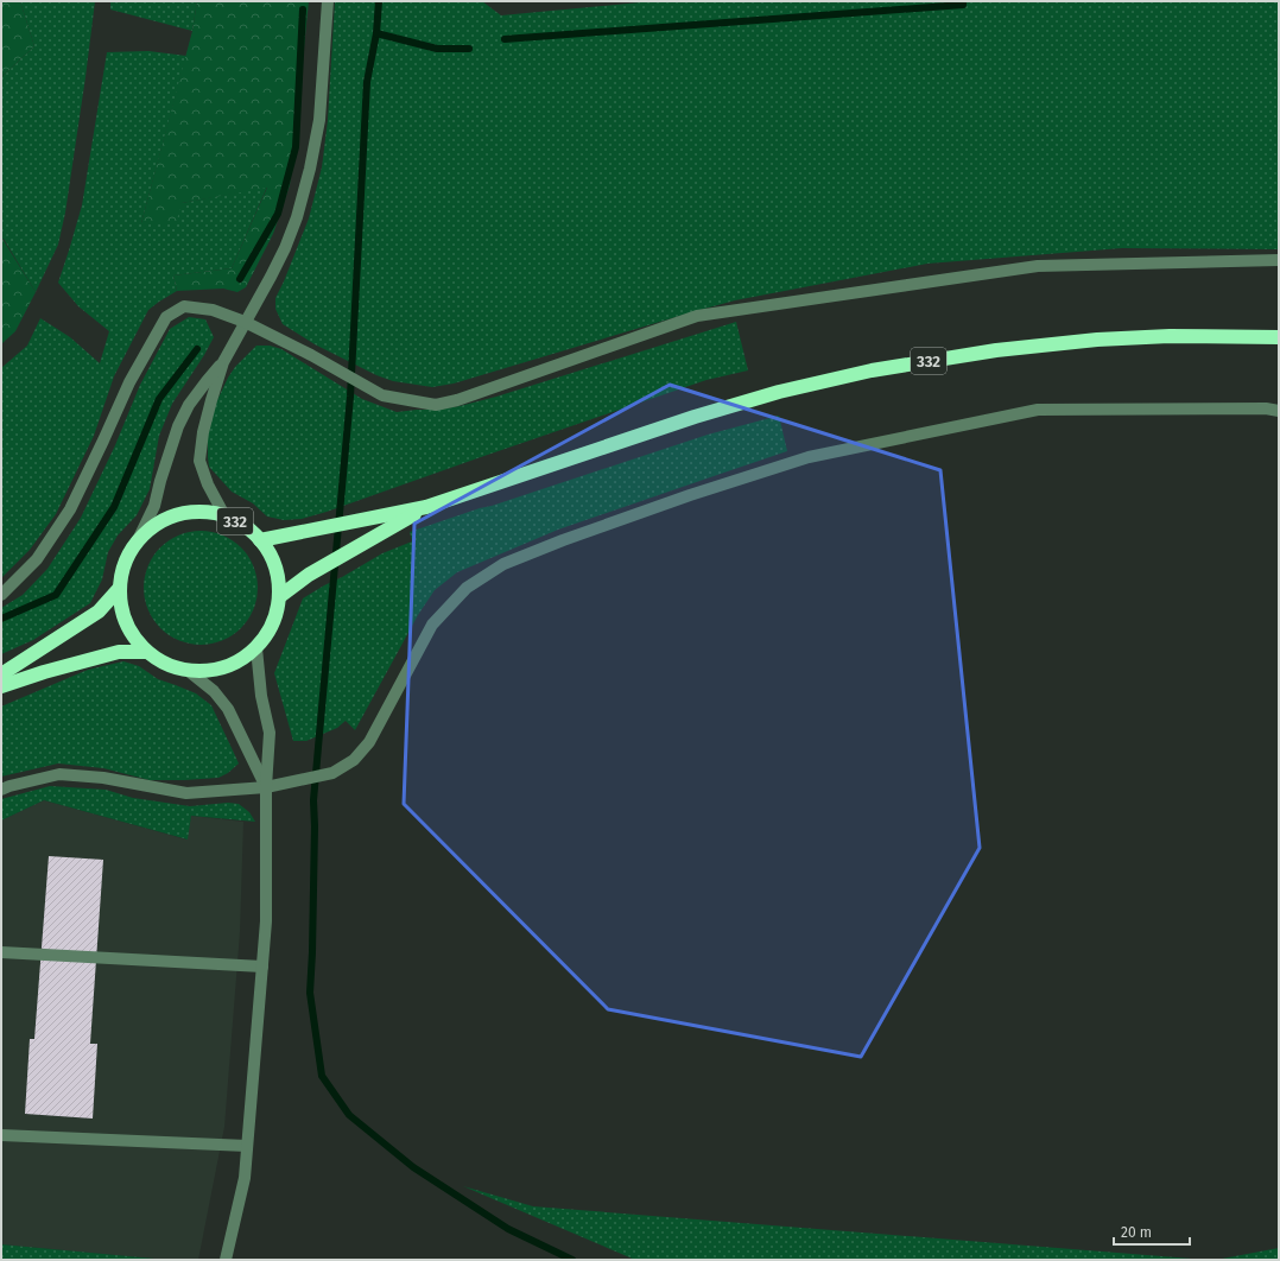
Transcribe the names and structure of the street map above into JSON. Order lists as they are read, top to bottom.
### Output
{
  "streets": {
    "highway": ["332"]
  },
  "scale_bar": "20 m"
}
